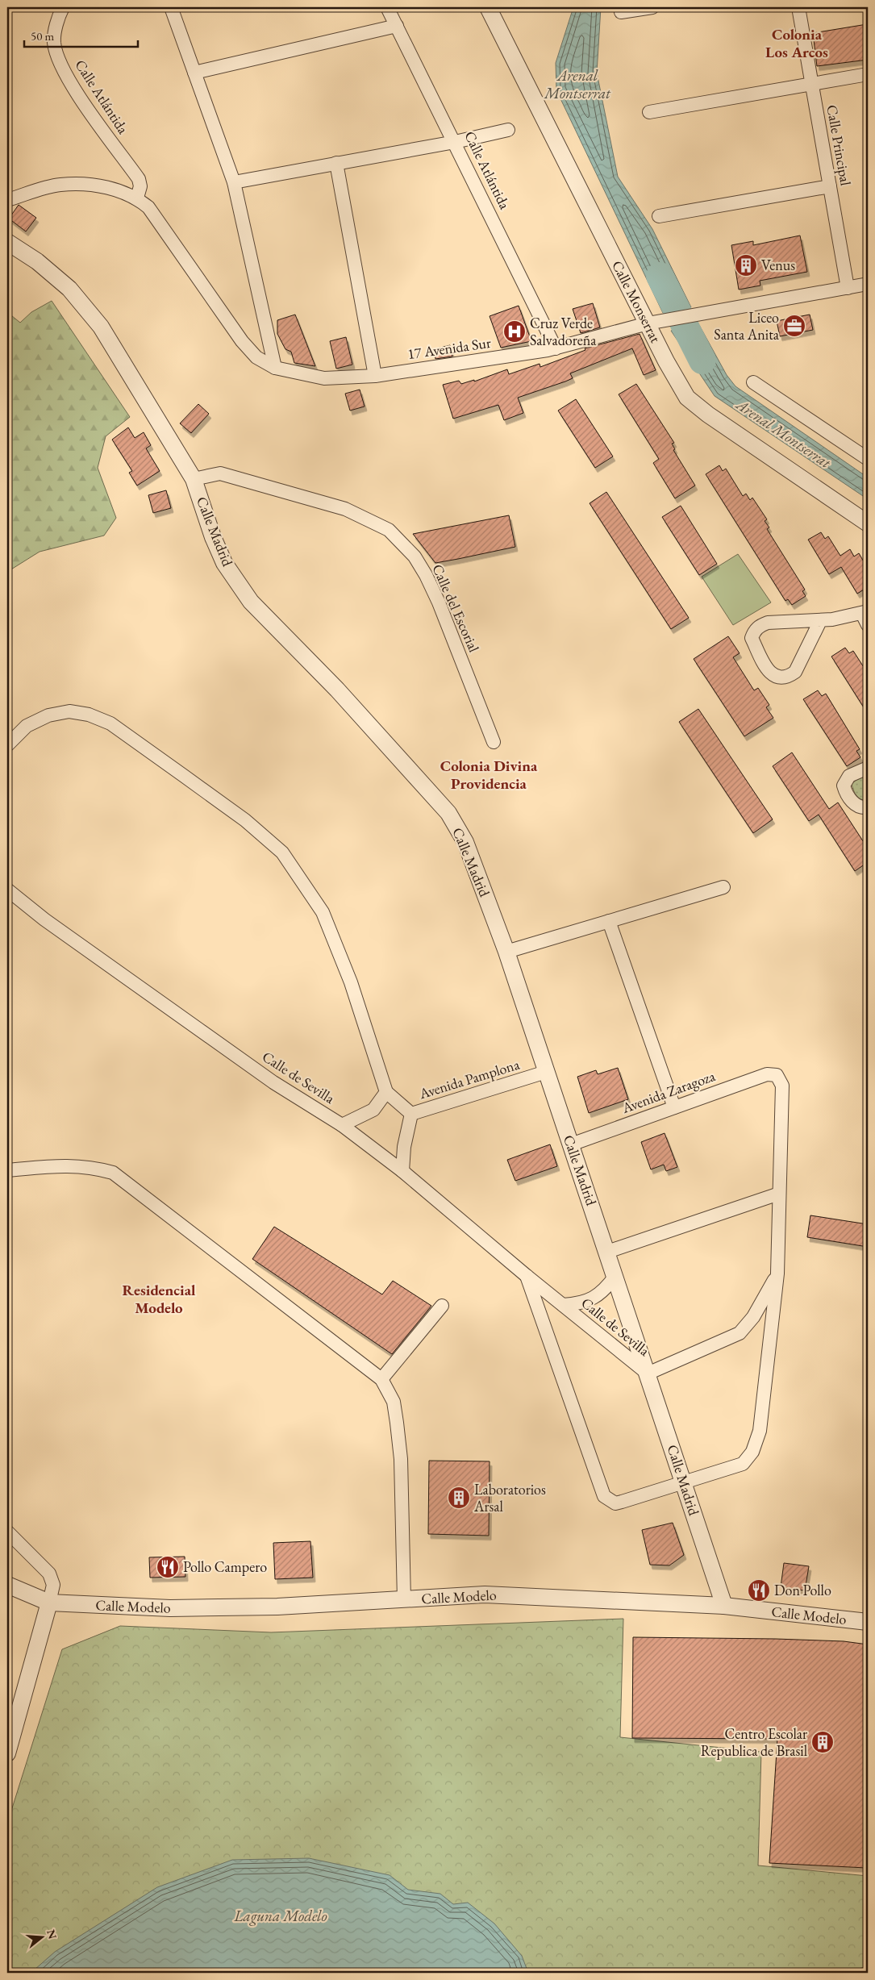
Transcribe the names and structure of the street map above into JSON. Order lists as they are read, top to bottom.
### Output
{
  "streets": {
    "street": [
      "Calle Atlántida",
      "Calle Principal",
      "Calle Monserrat",
      "17 Avenida Sur",
      "Calle Madrid",
      "Calle del Escorial",
      "Calle de Sevilla",
      "Avenida Pamplona",
      "Avenida Zaragoza",
      "Calle Modelo"
    ]
  },
  "crossings": [
    ["Calle Atlántida", "17 Avenida Sur"],
    ["Calle Principal", "17 Avenida Sur"],
    ["Calle Monserrat", "17 Avenida Sur"],
    ["Calle Madrid", "Calle del Escorial"],
    ["Calle Madrid", "Calle de Sevilla"],
    ["Calle Madrid", "Avenida Pamplona"],
    ["Calle Madrid", "Avenida Zaragoza"],
    ["Calle Madrid", "Calle Modelo"]
  ],
  "districts": ["Colonia Los Arcos", "Colonia Divina Providencia", "Residencial Modelo"],
  "water": ["Arenal Montserrat", "Laguna Modelo"],
  "places": {
    "building": ["Venus", "Laboratorios Arsal", "Centro Escolar Republica de Brasil"],
    "office": ["Liceo Santa Anita"],
    "hospital": ["Cruz Verde Salvadoreña"],
    "restaurant": ["Pollo Campero", "Don Pollo"]
  },
  "scale_bar": "50 m",
  "north": "right"
}
